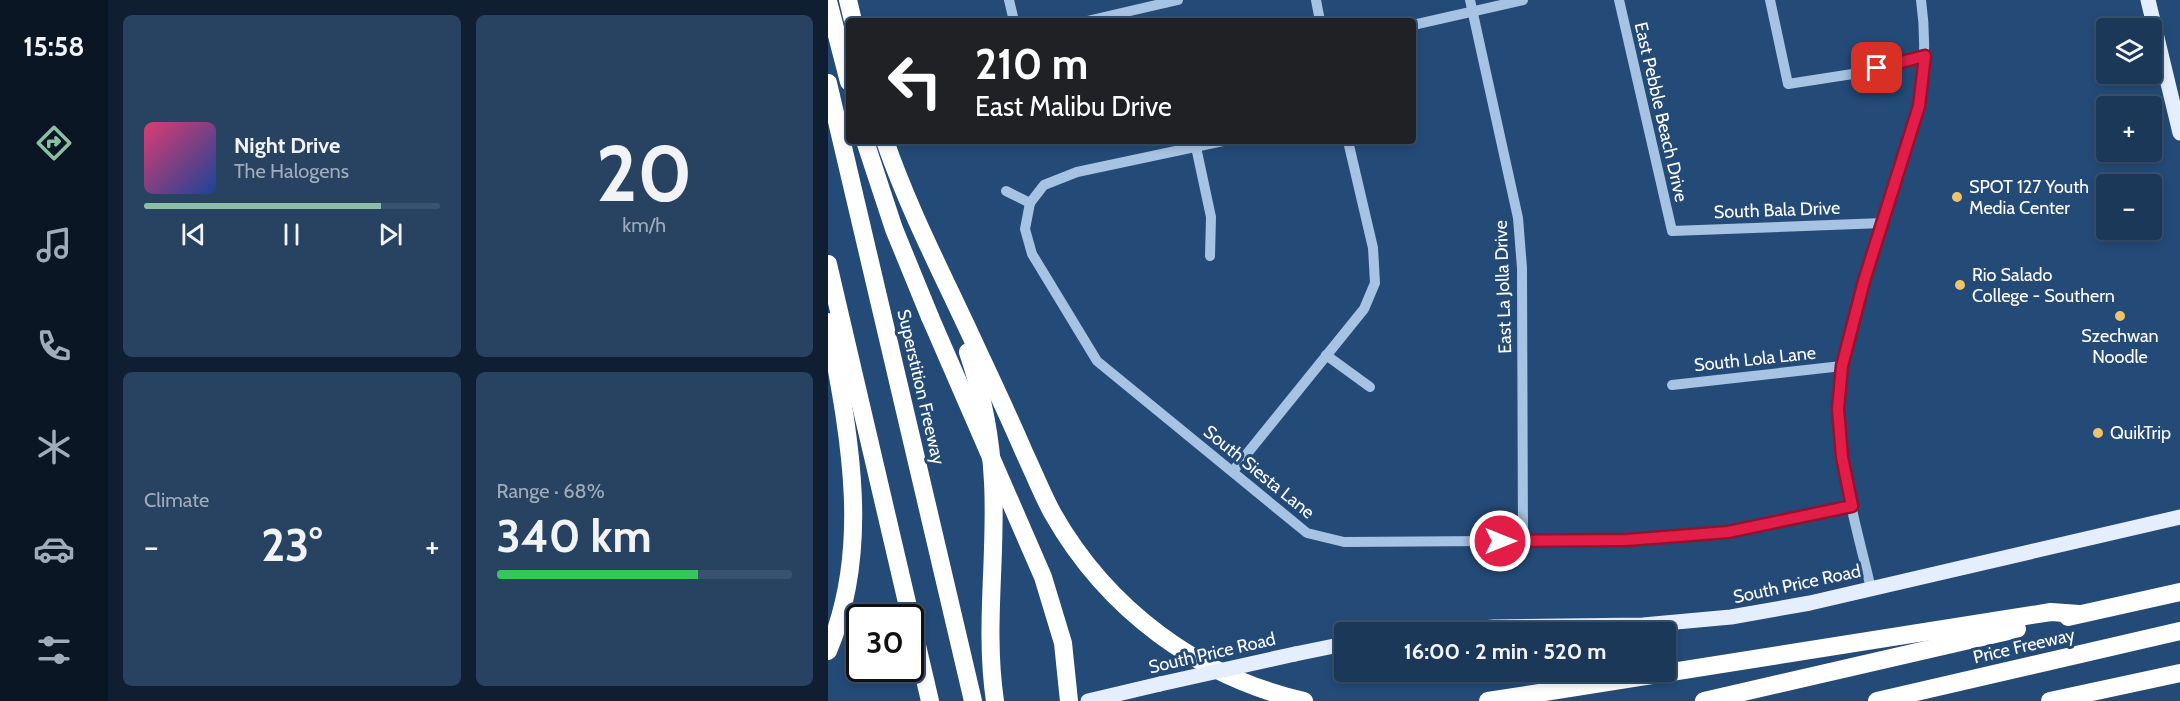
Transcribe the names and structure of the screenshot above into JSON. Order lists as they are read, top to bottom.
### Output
{
  "streets": {
    "highway": ["Superstition Freeway", "Price Freeway"],
    "main road": ["South Price Road"],
    "street": [
      "East Pebble Beach Drive",
      "South Bala Drive",
      "East La Jolla Drive",
      "South Lola Lane",
      "South Siesta Lane"
    ]
  },
  "crossings": [
    ["East Pebble Beach Drive", "South Bala Drive"],
    ["East La Jolla Drive", "South Siesta Lane"]
  ],
  "places": [
    "SPOT 127 Youth Media Center",
    "Rio Salado College - Southern",
    "Szechwan Noodle",
    "QuikTrip"
  ],
  "page": {
    "tabs": "15:58",
    "tile": [
      ["20", "km/h"],
      "Climate",
      ["Range · 68%", "340 km"]
    ],
    "map_buttons": ["+", "−"],
    "turn": ["210 m", "East Malibu Drive"],
    "song": ["Night Drive", "The Halogens"],
    "heat": ["−", "23°", "+"],
    "limit": "30",
    "trip": "16:00 · 2 min · 520 m"
  }
}
